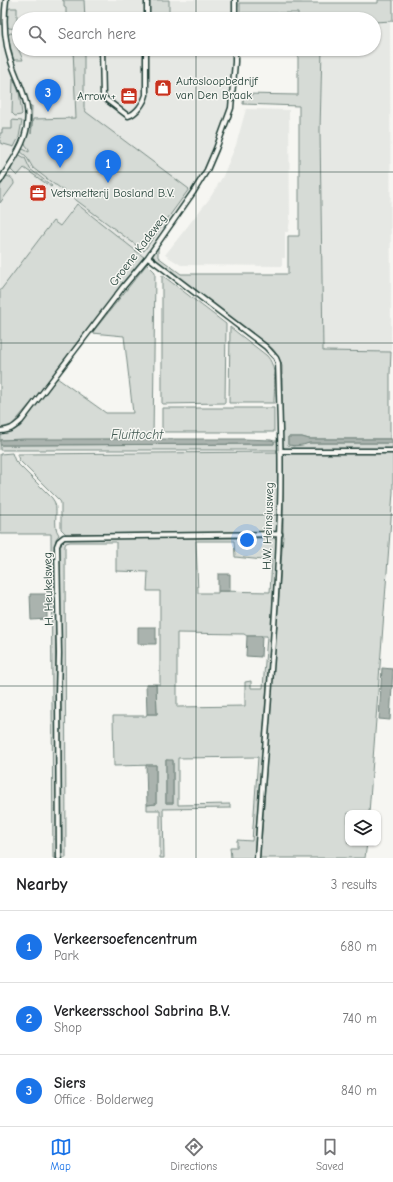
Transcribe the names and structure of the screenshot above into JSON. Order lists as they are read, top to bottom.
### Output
{
  "streets": {
    "street": ["Groene Kadeweg", "H.W. Heinsiusweg", "H. Heukelsweg"]
  },
  "crossings": [
    ["Groene Kadeweg", "H.W. Heinsiusweg"],
    ["H.W. Heinsiusweg", "H. Heukelsweg"]
  ],
  "water": ["Fluittocht"],
  "places": {
    "shop": ["Autosloopbedrijf van Den Braak"],
    "office": ["Arrow +", "Vetsmelterij Bosland B.V."]
  },
  "page": {
    "search": "Search here",
    "pins": ["3", "2", "1"],
    "heading": ["Nearby", "3 results"],
    "list": [
      {
        "mark": "1",
        "name": "Verkeersoefencentrum",
        "note": "Park",
        "value": "680 m"
      },
      {
        "mark": "2",
        "name": "Verkeersschool Sabrina B.V.",
        "note": "Shop",
        "value": "740 m"
      },
      {
        "mark": "3",
        "name": "Siers",
        "note": "Office · Bolderweg",
        "value": "840 m"
      }
    ],
    "nav": ["Map", "Directions", "Saved"]
  }
}
